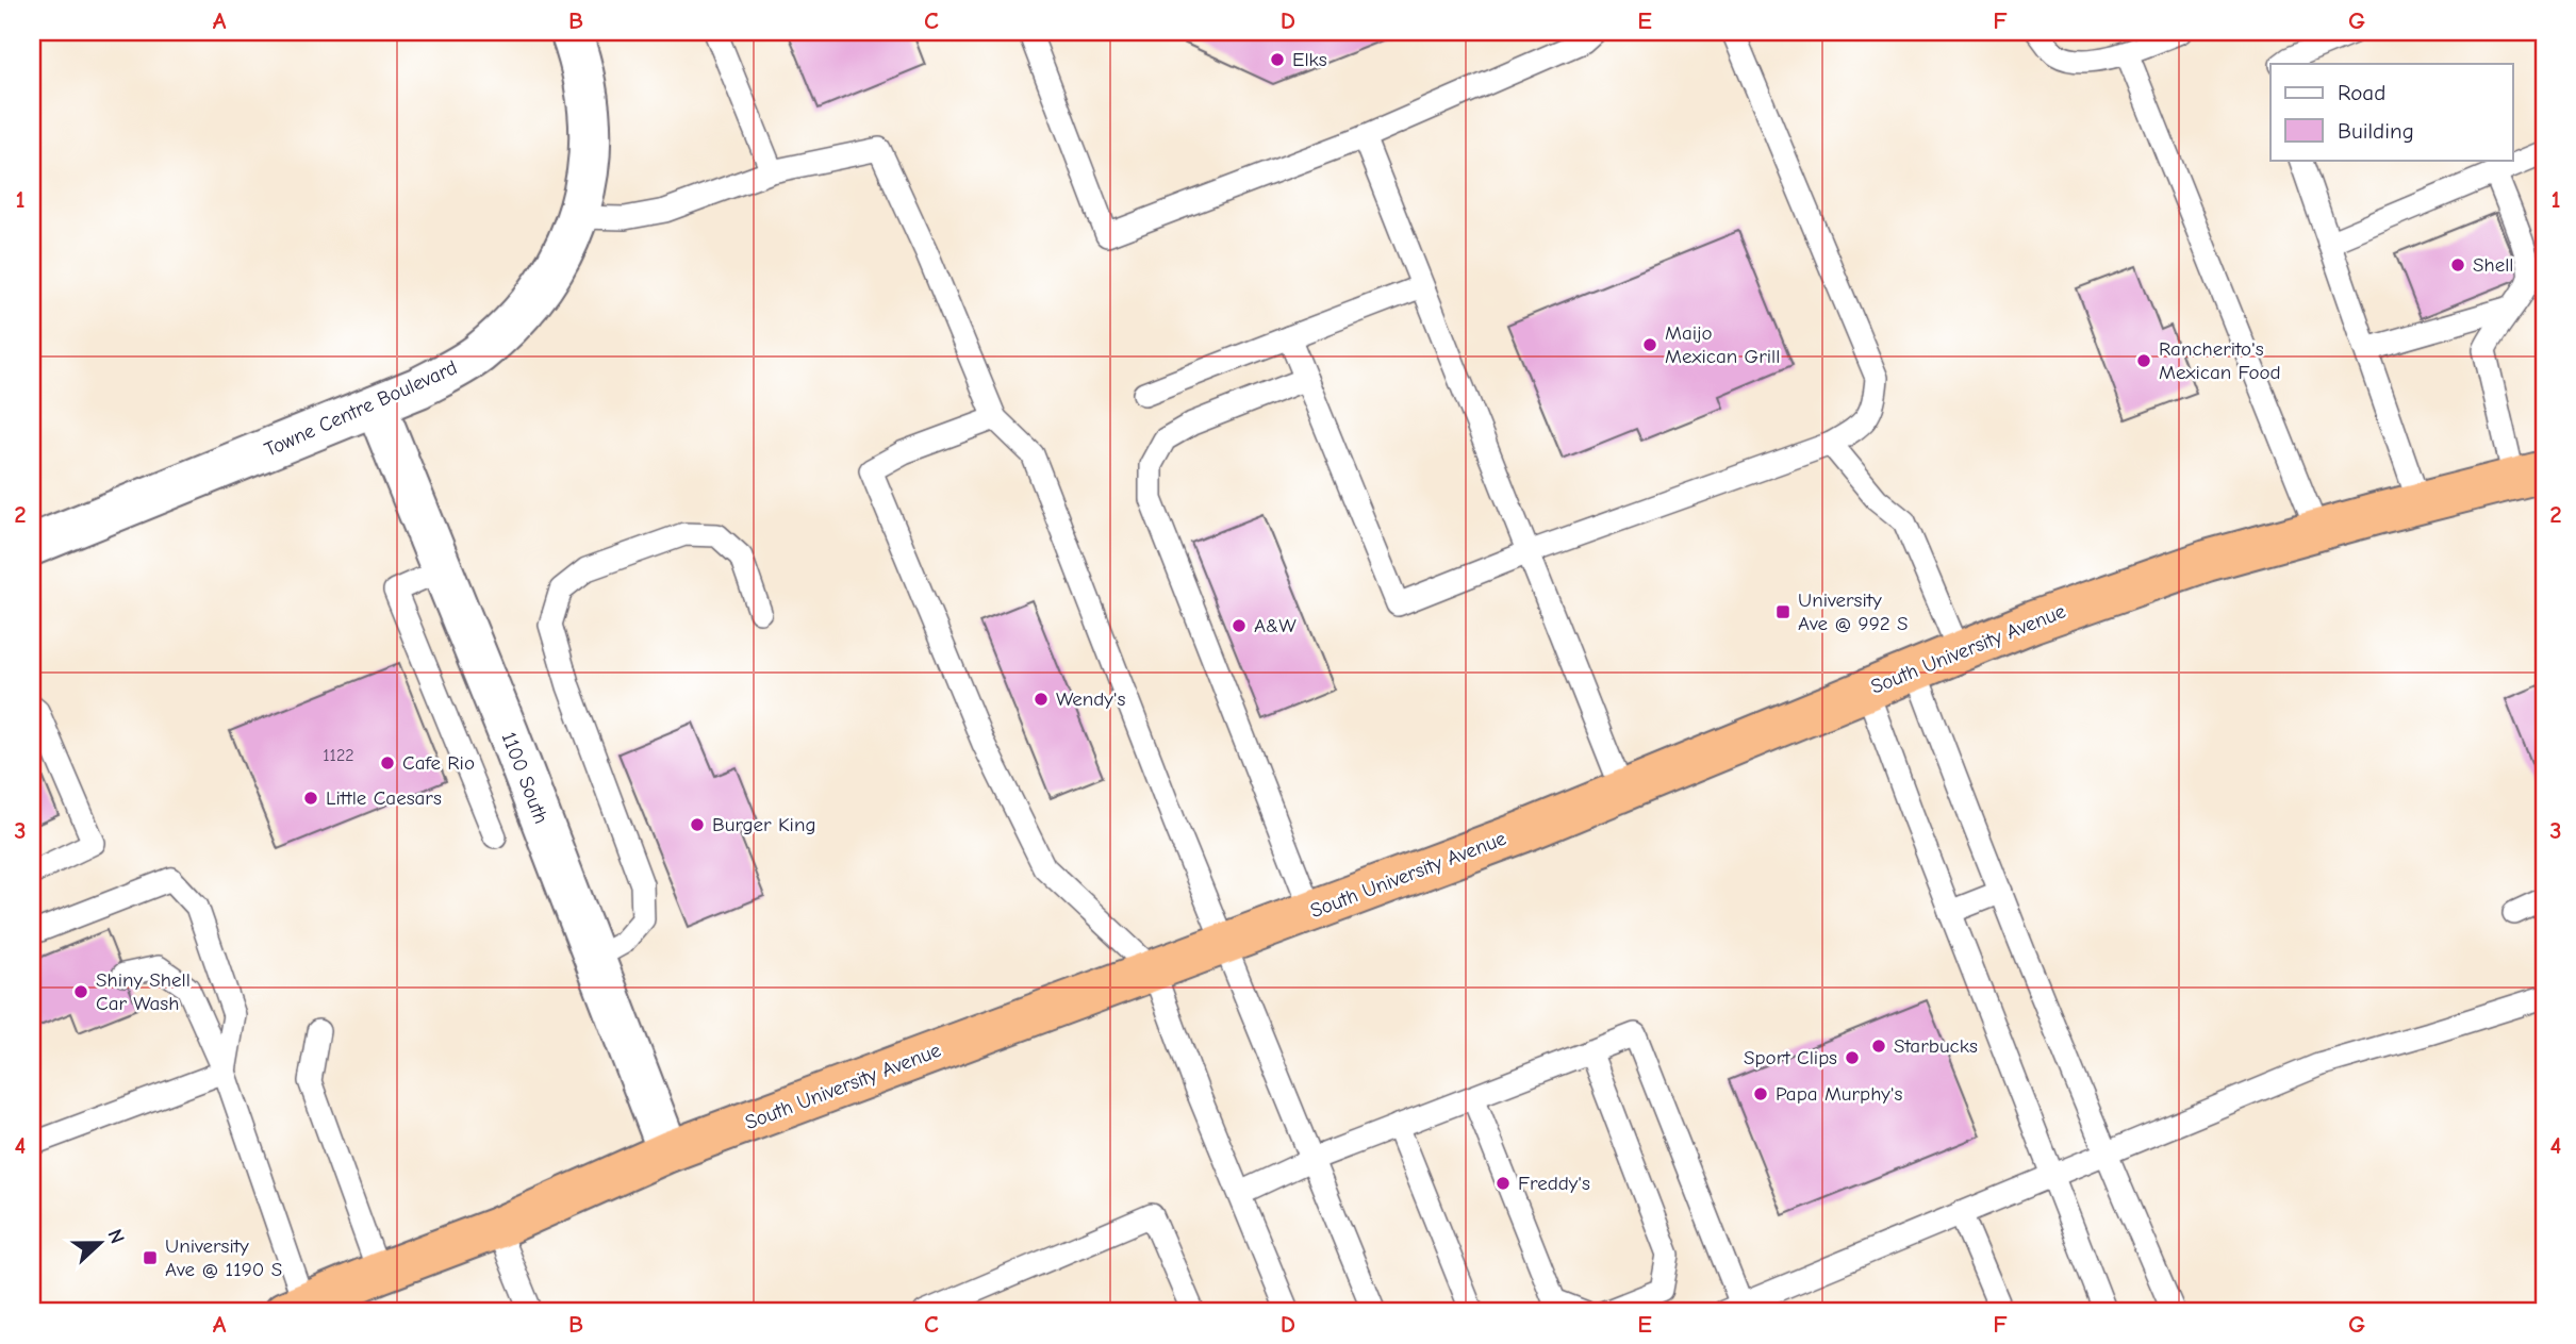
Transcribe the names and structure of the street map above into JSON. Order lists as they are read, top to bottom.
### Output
{
  "streets": {
    "highway": ["South University Avenue"],
    "street": ["Towne Centre Boulevard", "1100 South"]
  },
  "crossings": [
    ["Towne Centre Boulevard", "1100 South"],
    ["South University Avenue", "1100 South"]
  ],
  "places": {
    "other": [
      "Elks",
      "Shell",
      "Maijo Mexican Grill",
      "Rancherito's Mexican Food",
      "A&W",
      "Wendy's",
      "Cafe Rio",
      "Little Caesars",
      "Burger King",
      "Shiny Shell Car Wash",
      "Starbucks",
      "Sport Clips",
      "Papa Murphy's",
      "Freddy's"
    ],
    "transit": ["University Ave @ 992 S", "University Ave @ 1190 S"]
  },
  "house_numbers": ["1122"],
  "legend": ["Road", "Building"],
  "north": "right",
  "grid": {
    "columns": [
      "A",
      "B",
      "C",
      "D",
      "E",
      "F",
      "G"
    ],
    "rows": [
      "1",
      "2",
      "3",
      "4"
    ]
  }
}
